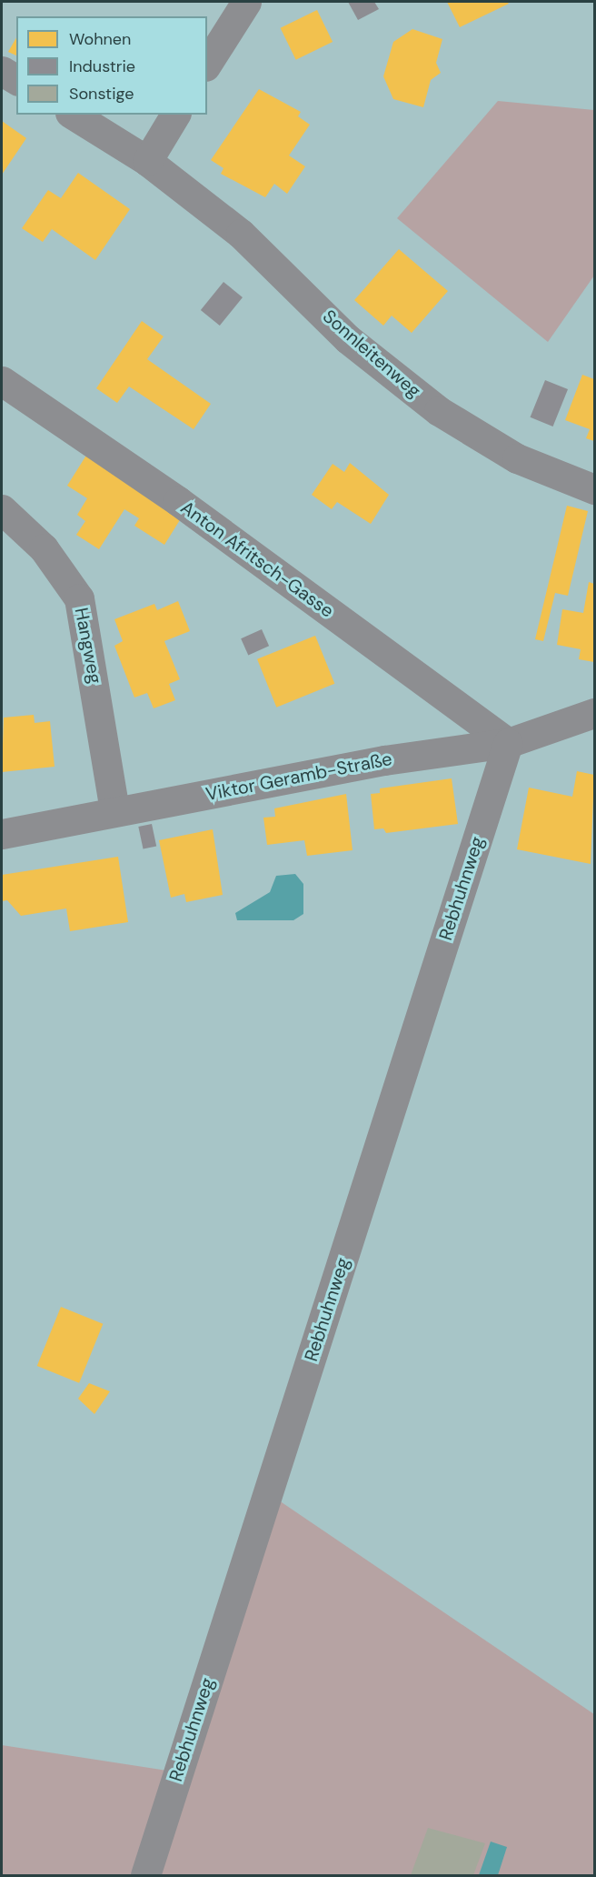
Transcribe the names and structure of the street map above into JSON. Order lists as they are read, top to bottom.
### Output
{
  "streets": {
    "street": [
      "Sonnleitenweg",
      "Anton Afritsch-Gasse",
      "Hangweg",
      "Viktor Geramb-Straße",
      "Rebhuhnweg"
    ]
  },
  "crossings": [
    ["Anton Afritsch-Gasse", "Viktor Geramb-Straße"],
    ["Anton Afritsch-Gasse", "Rebhuhnweg"],
    ["Hangweg", "Viktor Geramb-Straße"],
    ["Viktor Geramb-Straße", "Rebhuhnweg"]
  ],
  "legend": ["Wohnen", "Industrie", "Sonstige"]
}
